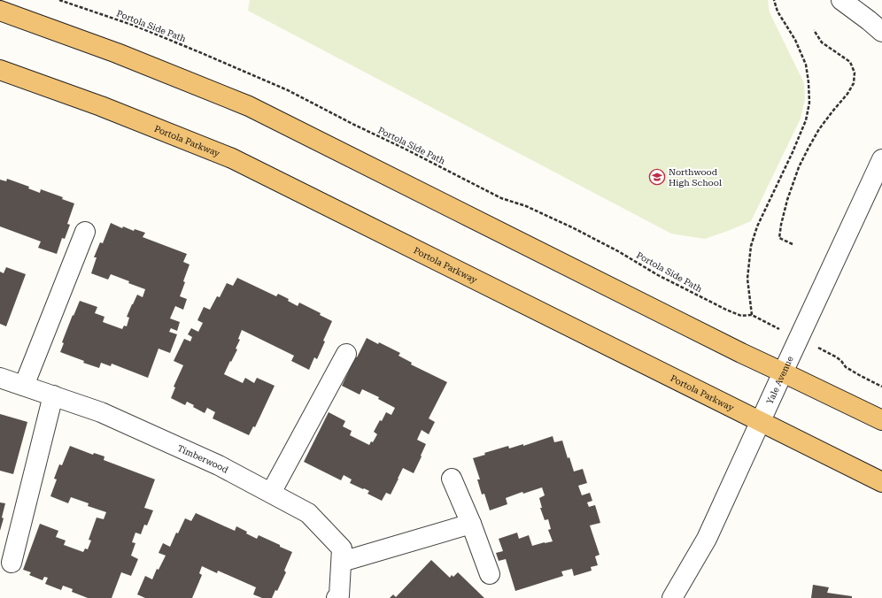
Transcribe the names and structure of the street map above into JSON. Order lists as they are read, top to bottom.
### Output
{
  "streets": {
    "main road": ["Portola Parkway"],
    "street": ["Yale Avenue", "Timberwood"],
    "path": ["Portola Side Path"]
  },
  "crossings": [
    ["Portola Parkway", "Yale Avenue"]
  ],
  "places": {
    "school or university": ["Northwood High School"]
  }
}
